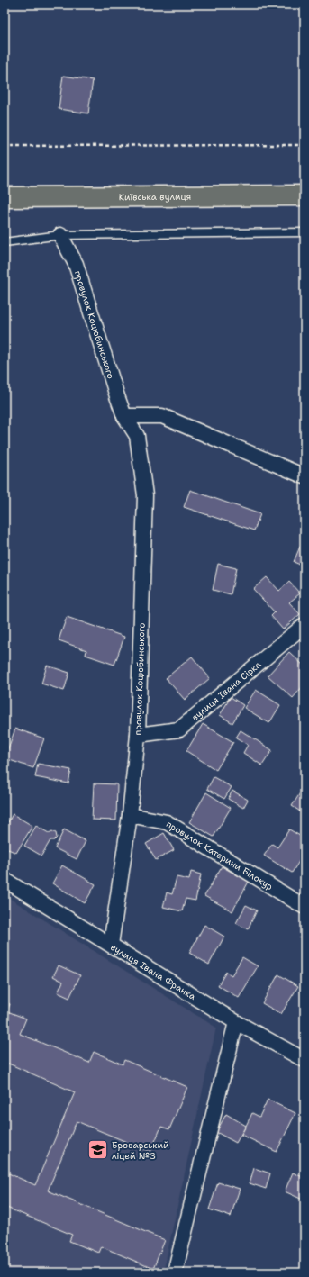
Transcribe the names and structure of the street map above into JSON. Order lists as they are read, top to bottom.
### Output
{
  "streets": {
    "main road": ["Київська вулиця"],
    "street": [
      "провулок Коцюбинського",
      "вулиця Івана Сірка",
      "провулок Катерини Білокур",
      "вулиця Івана Франка"
    ]
  },
  "crossings": [
    ["провулок Коцюбинського", "вулиця Івана Сірка"],
    ["провулок Коцюбинського", "провулок Катерини Білокур"],
    ["провулок Коцюбинського", "вулиця Івана Франка"]
  ],
  "places": {
    "school or university": ["Броварський ліцей №3"]
  }
}
